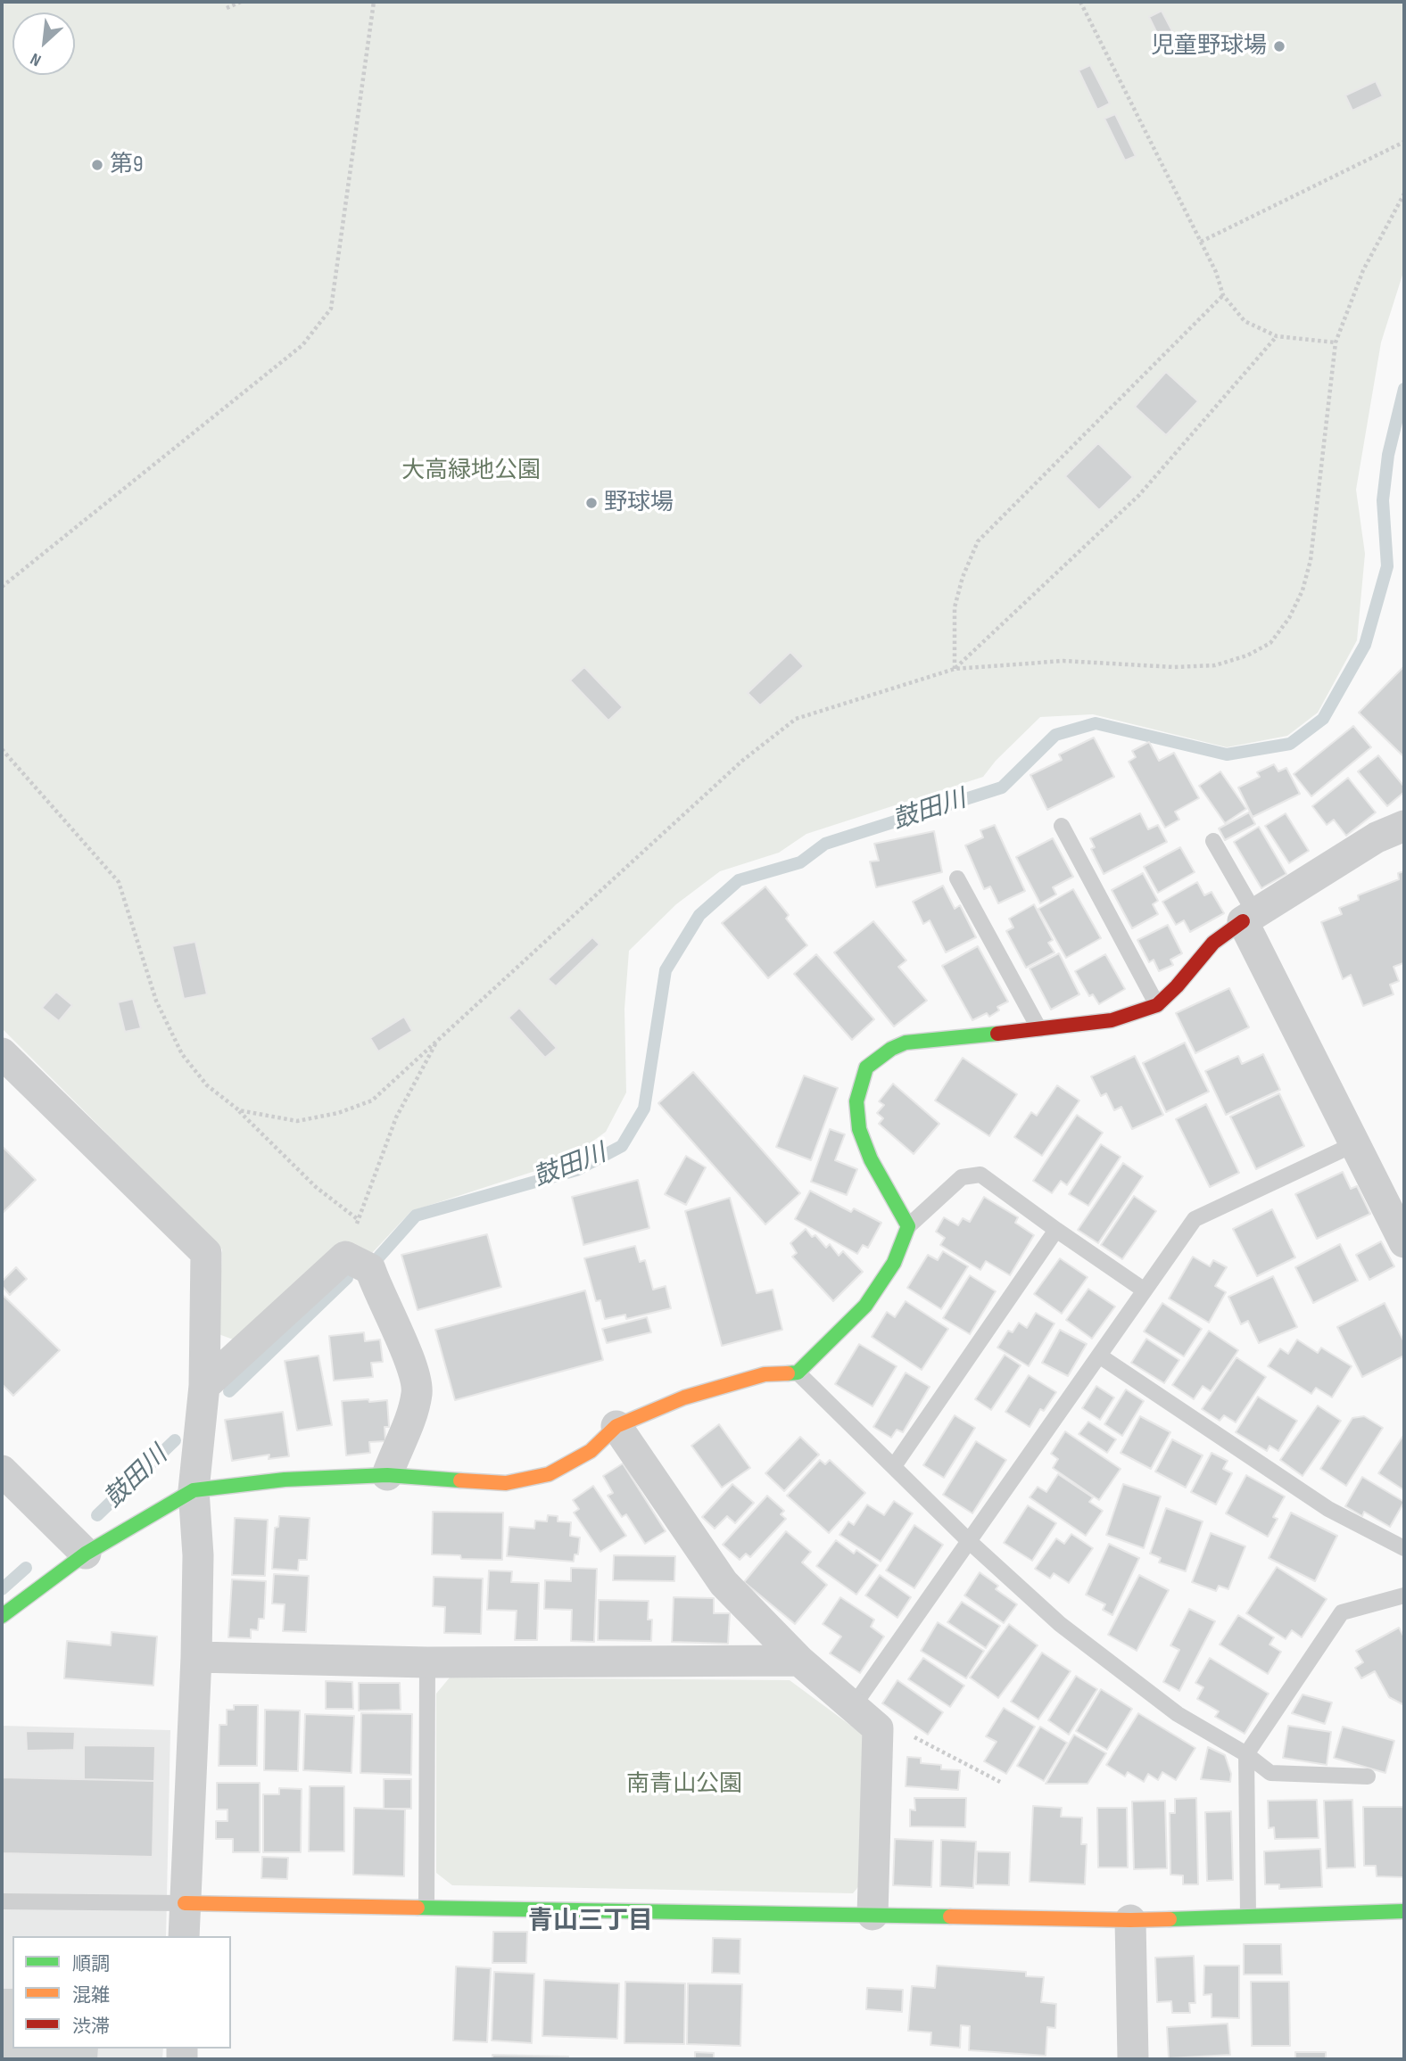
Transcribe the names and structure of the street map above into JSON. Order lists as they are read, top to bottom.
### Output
{
  "districts": ["青山三丁目"],
  "water": ["鼓田川"],
  "parks": ["大高緑地公園", "南青山公園"],
  "places": ["児童野球場", "第9", "野球場"],
  "legend": ["順調", "混雑", "渋滞"],
  "north": "bottom left"
}
